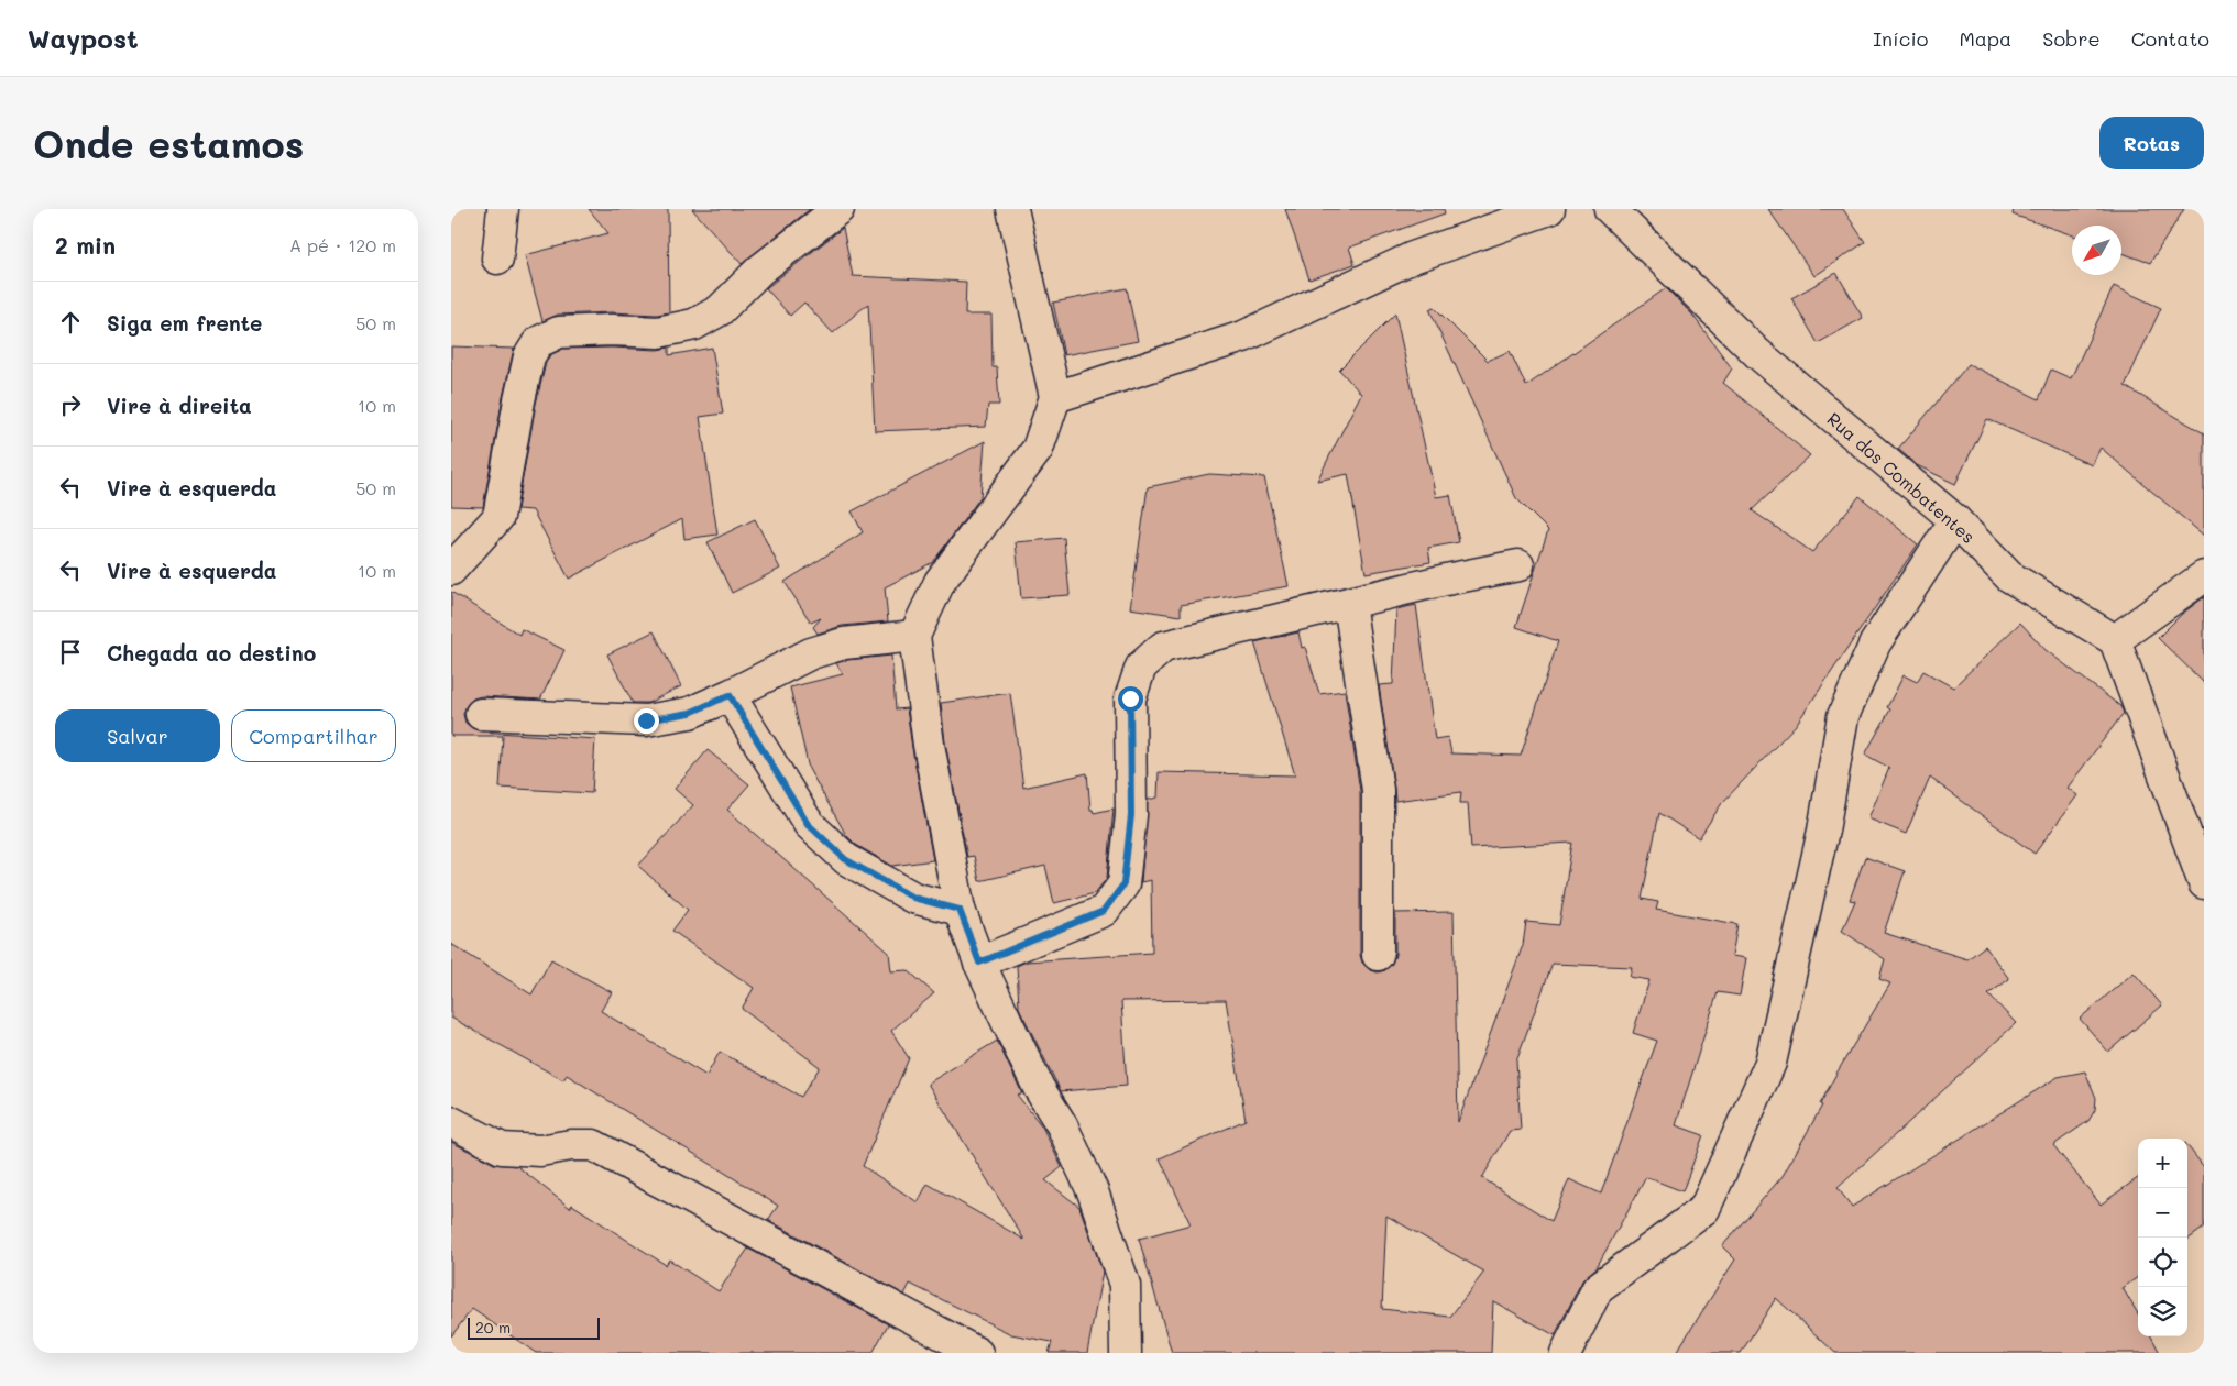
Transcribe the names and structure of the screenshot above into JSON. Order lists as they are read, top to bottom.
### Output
{
  "streets": {
    "street": ["Rua dos Combatentes"]
  },
  "scale_bar": "20 m",
  "north": "bottom left",
  "page": {
    "header": "Waypost",
    "nav": [
      "Início",
      "Mapa",
      "Sobre",
      "Contato"
    ],
    "buttons": [
      "Rotas",
      ["Salvar", "Compartilhar"]
    ],
    "title": "Onde estamos",
    "heading": ["2 min", "A pé · 120 m"],
    "list": [
      ["Siga em frente", "50 m"],
      ["Vire à direita", "10 m"],
      ["Vire à esquerda", "50 m"],
      ["Vire à esquerda", "10 m"],
      "Chegada ao destino"
    ],
    "map_buttons": ["+", "−"],
    "scale": "20 m"
  }
}
